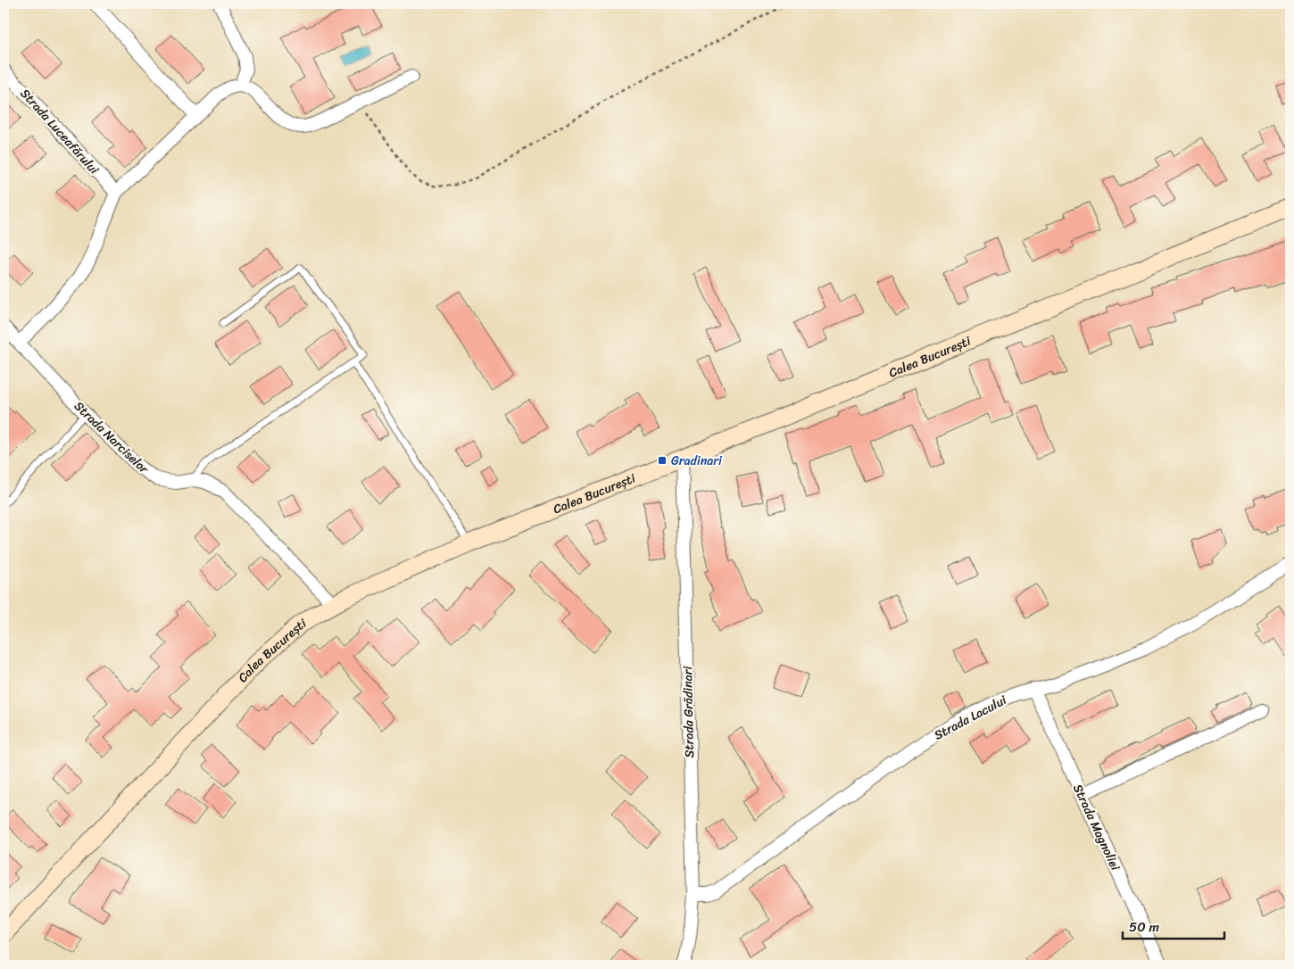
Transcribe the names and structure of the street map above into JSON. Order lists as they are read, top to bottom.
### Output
{
  "streets": {
    "main road": ["Calea București"],
    "street": [
      "Strada Luceafărului",
      "Strada Narciselor",
      "Strada Grădinari",
      "Strada Lacului",
      "Strada Magnoliei"
    ]
  },
  "crossings": [
    ["Calea București", "Strada Narciselor"],
    ["Calea București", "Strada Grădinari"],
    ["Strada Grădinari", "Strada Lacului"],
    ["Strada Lacului", "Strada Magnoliei"]
  ],
  "places": {
    "transit": ["Gradinari"]
  },
  "scale_bar": "50 m"
}
